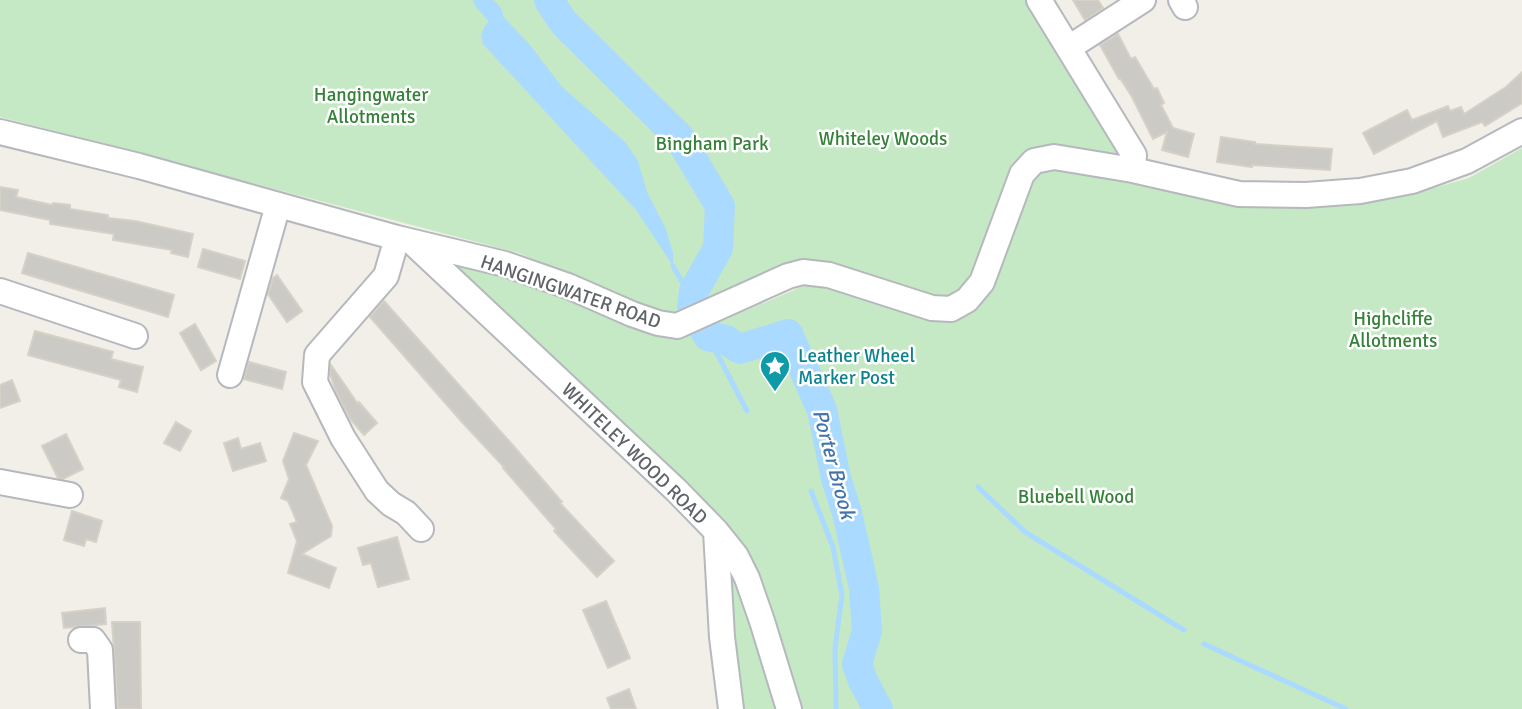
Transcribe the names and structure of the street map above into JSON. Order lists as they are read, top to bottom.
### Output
{
  "streets": {
    "street": ["HANGINGWATER ROAD", "WHITELEY WOOD ROAD"]
  },
  "crossings": [
    ["HANGINGWATER ROAD", "WHITELEY WOOD ROAD"]
  ],
  "water": ["Porter Brook"],
  "parks": [
    "Hangingwater Allotments",
    "Whiteley Woods",
    "Bingham Park",
    "Highcliffe Allotments",
    "Bluebell Wood"
  ],
  "places": {
    "place": ["Leather Wheel Marker Post"]
  }
}
